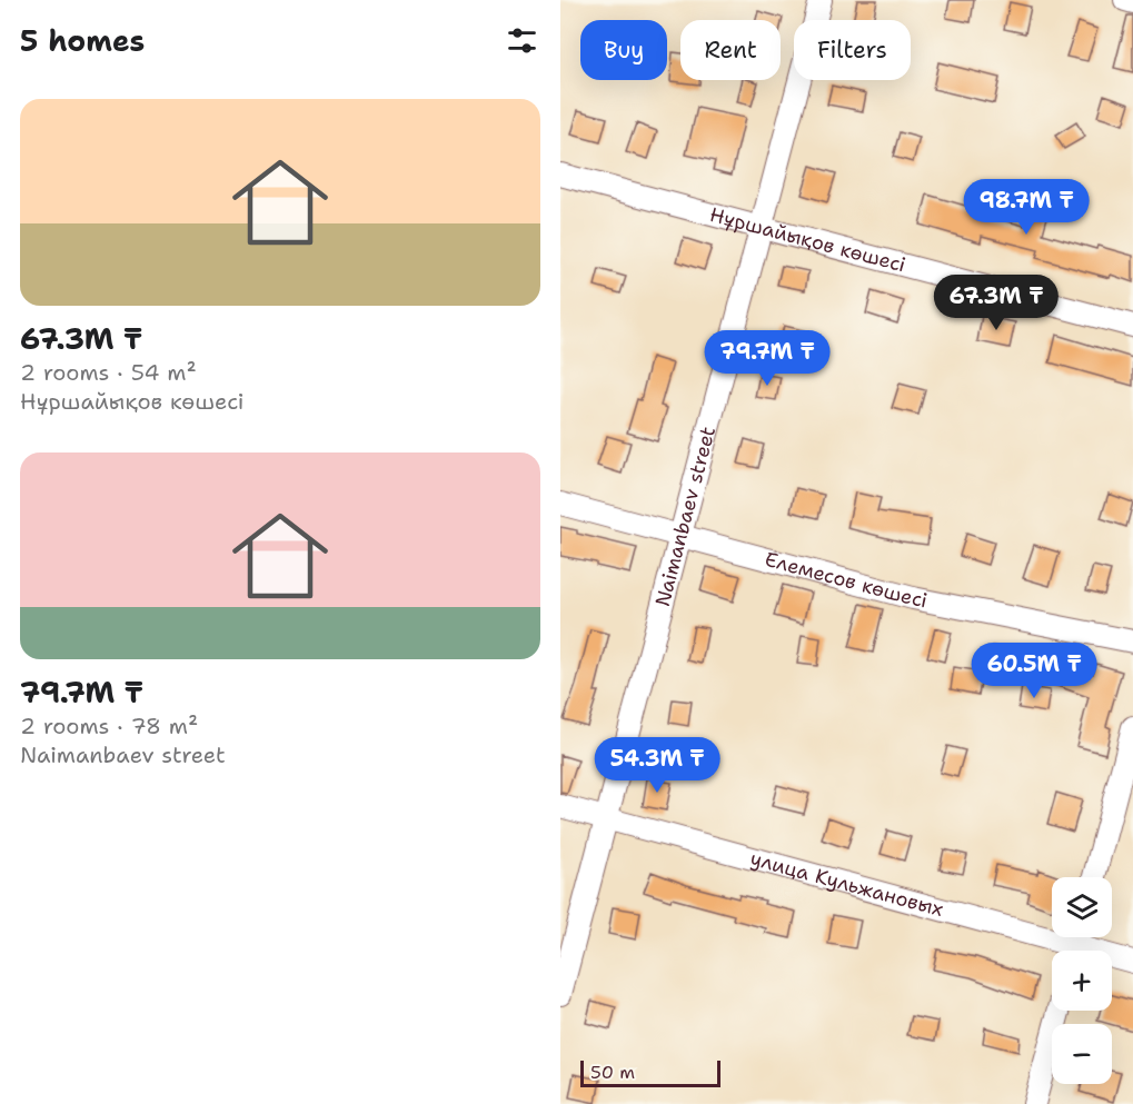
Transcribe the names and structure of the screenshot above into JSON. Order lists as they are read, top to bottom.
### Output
{
  "streets": {
    "street": [
      "Нұршайықов көшесі",
      "Naimanbaev street",
      "Елемесов көшесі",
      "улица Кульжановых"
    ]
  },
  "crossings": [
    ["Нұршайықов көшесі", "Naimanbaev street"],
    ["Naimanbaev street", "Елемесов көшесі"],
    ["Naimanbaev street", "улица Кульжановых"]
  ],
  "scale_bar": "50 m",
  "page": {
    "heading": "5 homes",
    "chip": ["Buy", "Rent", "Filters"],
    "list": [
      {
        "name": "67.3M ₸",
        "note": "2 rooms · 54 m² · Нұршайықов көшесі"
      },
      {
        "name": "79.7M ₸",
        "note": "2 rooms · 78 m² · Naimanbaev street"
      }
    ],
    "price": [
      "98.7M ₸",
      "67.3M ₸",
      "79.7M ₸",
      "60.5M ₸",
      "54.3M ₸"
    ],
    "map_buttons": ["+", "−"],
    "scale": "50 m"
  }
}
